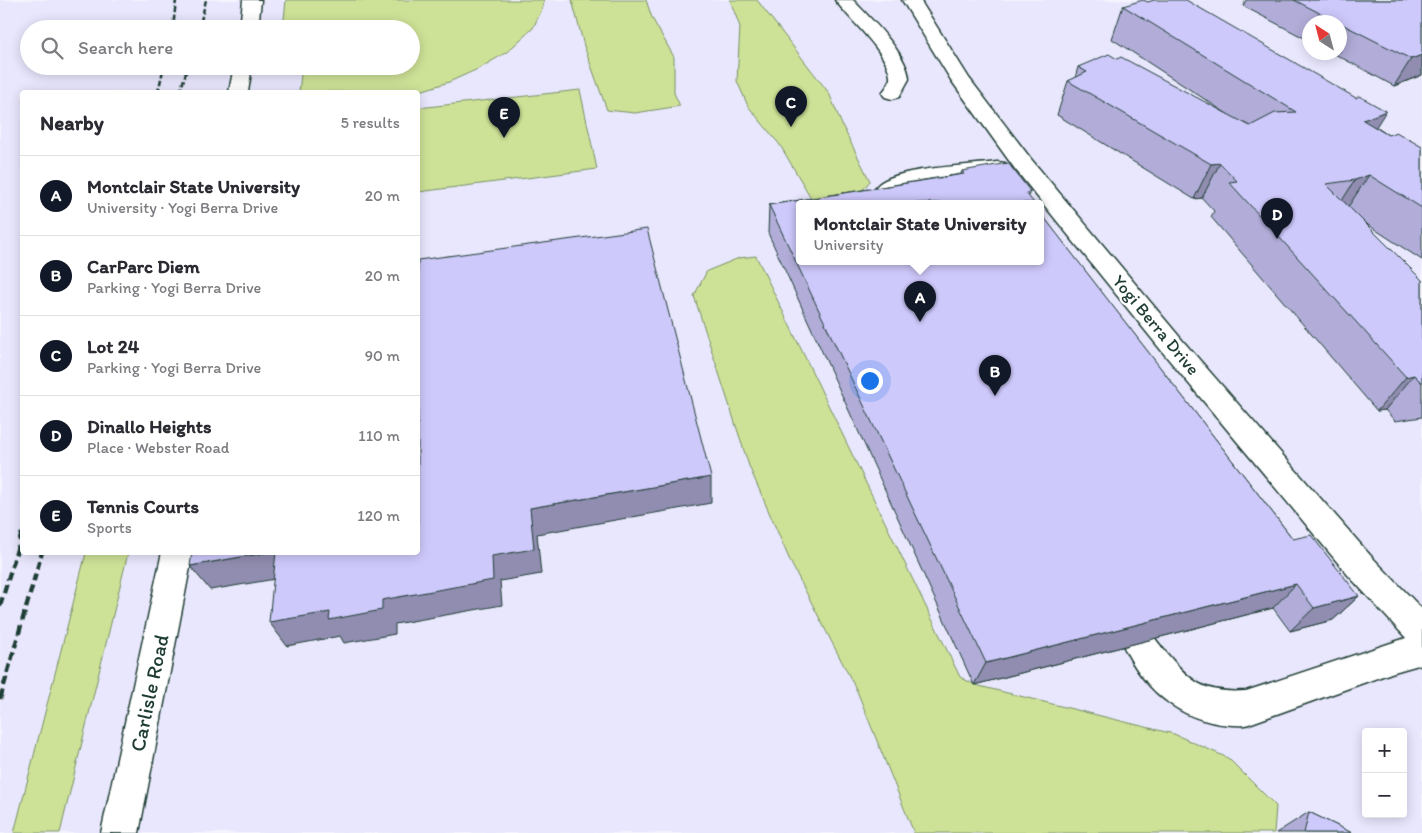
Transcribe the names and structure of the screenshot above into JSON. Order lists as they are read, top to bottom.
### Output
{
  "streets": {
    "street": ["Yogi Berra Drive", "Carlisle Road"]
  },
  "north": "top left",
  "page": {
    "search": "Search here",
    "pins": [
      "C",
      "E",
      "D",
      "A",
      "B"
    ],
    "heading": ["Nearby", "5 results"],
    "list": [
      {
        "mark": "A",
        "name": "Montclair State University",
        "note": "University · Yogi Berra Drive",
        "value": "20 m"
      },
      {
        "mark": "B",
        "name": "CarParc Diem",
        "note": "Parking · Yogi Berra Drive",
        "value": "20 m"
      },
      {
        "mark": "C",
        "name": "Lot 24",
        "note": "Parking · Yogi Berra Drive",
        "value": "90 m"
      },
      {
        "mark": "D",
        "name": "Dinallo Heights",
        "note": "Place · Webster Road",
        "value": "110 m"
      },
      {
        "mark": "E",
        "name": "Tennis Courts",
        "note": "Sports",
        "value": "120 m"
      }
    ],
    "popup": ["Montclair State University", "University"],
    "map_buttons": ["+", "−"]
  }
}
